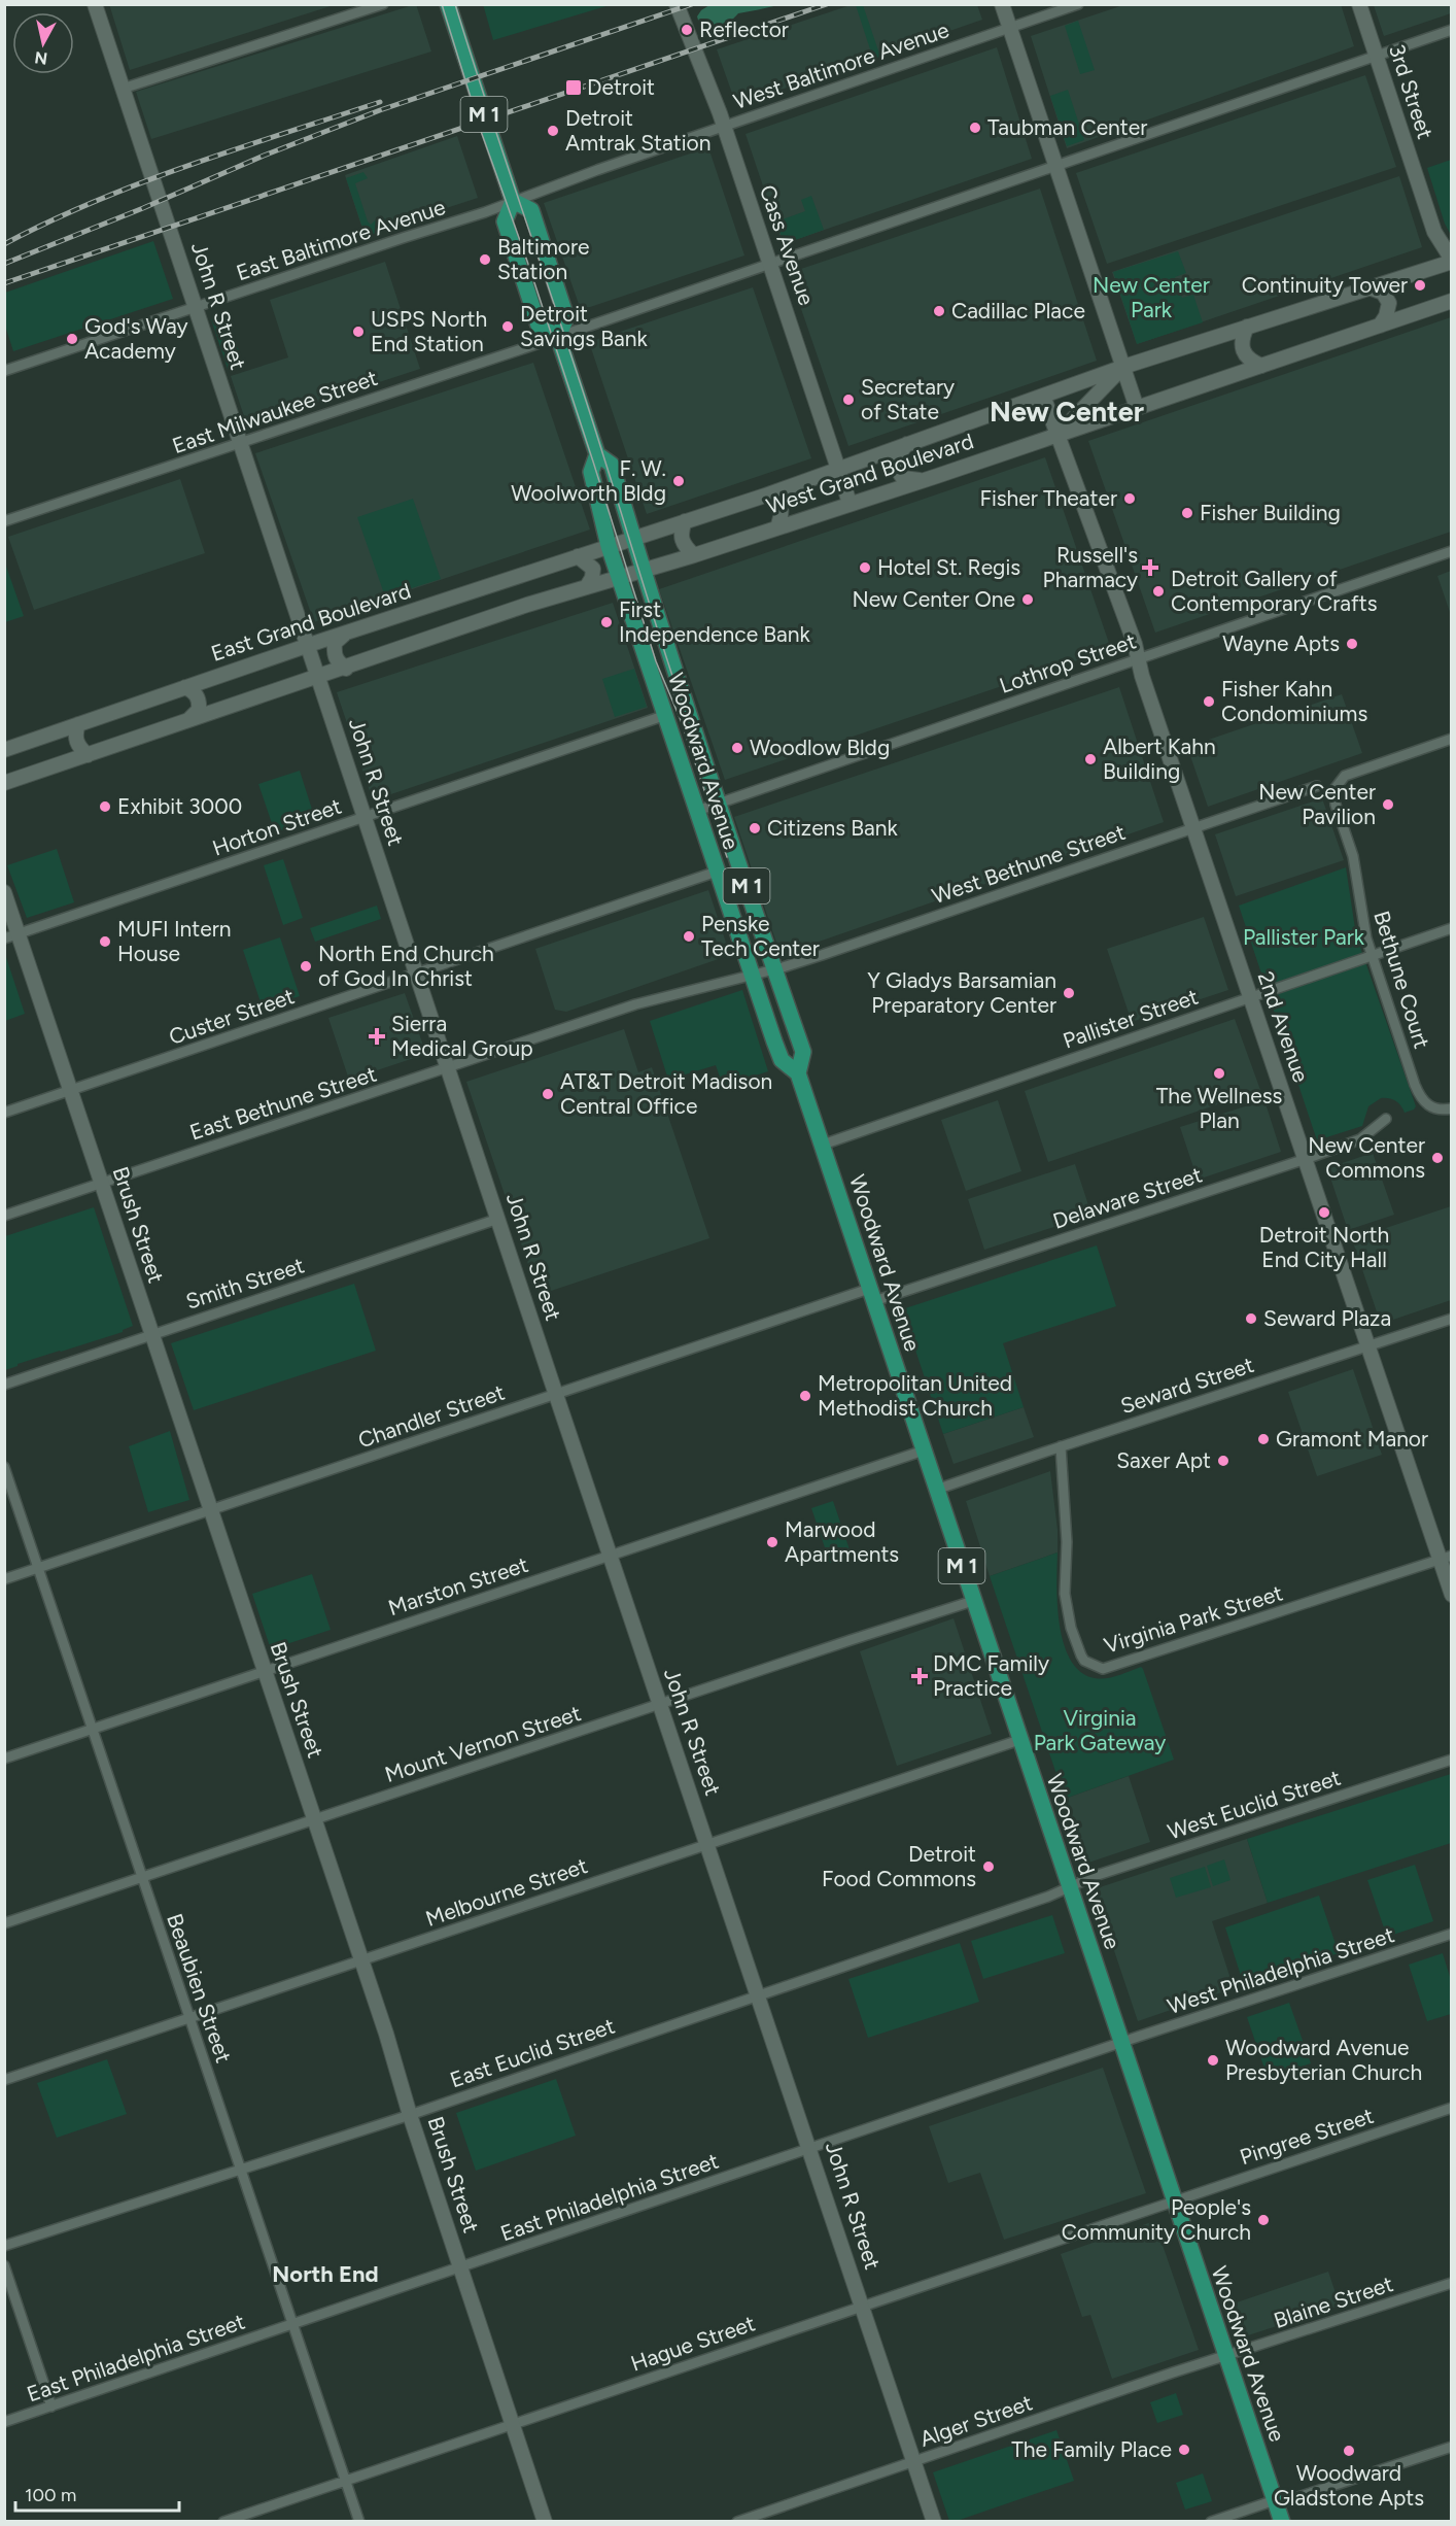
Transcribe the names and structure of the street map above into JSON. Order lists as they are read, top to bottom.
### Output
{
  "streets": {
    "main road": ["M 1", "Woodward Avenue"],
    "street": [
      "West Baltimore Avenue",
      "3rd Street",
      "East Baltimore Avenue",
      "Cass Avenue",
      "John R Street",
      "East Milwaukee Street",
      "West Grand Boulevard",
      "East Grand Boulevard",
      "Lothrop Street",
      "Horton Street",
      "West Bethune Street",
      "Bethune Court",
      "Custer Street",
      "Pallister Street",
      "2nd Avenue",
      "East Bethune Street",
      "Delaware Street",
      "Brush Street",
      "Smith Street",
      "Seward Street",
      "Chandler Street",
      "Marston Street",
      "Virginia Park Street",
      "Mount Vernon Street",
      "West Euclid Street",
      "Melbourne Street",
      "West Philadelphia Street",
      "Beaubien Street",
      "East Euclid Street",
      "Pingree Street",
      "East Philadelphia Street",
      "Blaine Street",
      "Hague Street",
      "Alger Street"
    ]
  },
  "crossings": [
    ["West Baltimore Avenue", "East Baltimore Avenue"],
    ["West Baltimore Avenue", "Cass Avenue"],
    ["West Baltimore Avenue", "Woodward Avenue"],
    ["3rd Street", "East Milwaukee Street"],
    ["3rd Street", "West Grand Boulevard"],
    ["East Baltimore Avenue", "John R Street"],
    ["East Baltimore Avenue", "Woodward Avenue"],
    ["Cass Avenue", "East Milwaukee Street"],
    ["Cass Avenue", "West Grand Boulevard"],
    ["John R Street", "East Milwaukee Street"],
    ["John R Street", "East Grand Boulevard"],
    ["John R Street", "Horton Street"],
    ["John R Street", "Custer Street"],
    ["John R Street", "East Bethune Street"],
    ["John R Street", "Smith Street"],
    ["John R Street", "Chandler Street"],
    ["John R Street", "Marston Street"],
    ["John R Street", "Mount Vernon Street"],
    ["John R Street", "Melbourne Street"],
    ["John R Street", "East Euclid Street"],
    ["John R Street", "East Philadelphia Street"],
    ["John R Street", "Hague Street"],
    ["John R Street", "Alger Street"],
    ["East Milwaukee Street", "Woodward Avenue"],
    ["West Grand Boulevard", "East Grand Boulevard"],
    ["West Grand Boulevard", "Woodward Avenue"],
    ["West Grand Boulevard", "2nd Avenue"],
    ["East Grand Boulevard", "Woodward Avenue"],
    ["Lothrop Street", "Woodward Avenue"],
    ["Lothrop Street", "2nd Avenue"],
    ["Woodward Avenue", "Horton Street"],
    ["Woodward Avenue", "West Bethune Street"],
    ["Woodward Avenue", "Custer Street"],
    ["Woodward Avenue", "Pallister Street"],
    ["Woodward Avenue", "East Bethune Street"],
    ["Woodward Avenue", "Delaware Street"],
    ["Woodward Avenue", "Seward Street"],
    ["Woodward Avenue", "Chandler Street"],
    ["Woodward Avenue", "Marston Street"],
    ["Woodward Avenue", "Mount Vernon Street"],
    ["Woodward Avenue", "West Euclid Street"],
    ["Woodward Avenue", "Melbourne Street"],
    ["Woodward Avenue", "West Philadelphia Street"],
    ["Woodward Avenue", "East Euclid Street"],
    ["Woodward Avenue", "Pingree Street"],
    ["Woodward Avenue", "East Philadelphia Street"],
    ["Woodward Avenue", "Blaine Street"],
    ["Woodward Avenue", "Hague Street"],
    ["Woodward Avenue", "Alger Street"],
    ["Horton Street", "Brush Street"],
    ["West Bethune Street", "2nd Avenue"],
    ["West Bethune Street", "East Bethune Street"],
    ["Bethune Court", "Pallister Street"],
    ["Custer Street", "Brush Street"],
    ["Pallister Street", "2nd Avenue"],
    ["2nd Avenue", "Delaware Street"],
    ["2nd Avenue", "Seward Street"],
    ["2nd Avenue", "Virginia Park Street"],
    ["East Bethune Street", "Brush Street"],
    ["Delaware Street", "Chandler Street"],
    ["Brush Street", "Smith Street"],
    ["Brush Street", "Chandler Street"],
    ["Brush Street", "Marston Street"],
    ["Brush Street", "Mount Vernon Street"],
    ["Brush Street", "Melbourne Street"],
    ["Brush Street", "East Euclid Street"],
    ["Brush Street", "East Philadelphia Street"],
    ["Brush Street", "Hague Street"],
    ["Seward Street", "Virginia Park Street"],
    ["Chandler Street", "Beaubien Street"],
    ["Marston Street", "Beaubien Street"],
    ["Mount Vernon Street", "Beaubien Street"],
    ["West Euclid Street", "East Euclid Street"],
    ["Melbourne Street", "Beaubien Street"],
    ["West Philadelphia Street", "East Philadelphia Street"],
    ["Beaubien Street", "East Euclid Street"],
    ["Beaubien Street", "East Philadelphia Street"],
    ["Beaubien Street", "Hague Street"],
    ["Pingree Street", "Hague Street"],
    ["Blaine Street", "Alger Street"]
  ],
  "districts": ["New Center", "North End"],
  "parks": ["New Center Park", "Pallister Park", "Virginia Park Gateway"],
  "places": {
    "other": [
      "Reflector",
      "Taubman Center",
      "Detroit Amtrak Station",
      "Baltimore Station",
      "Continuity Tower",
      "Cadillac Place",
      "Detroit Savings Bank",
      "USPS North End Station",
      "God's Way Academy",
      "Secretary of State",
      "F. W. Woolworth Bldg",
      "Fisher Theater",
      "Fisher Building",
      "Hotel St. Regis",
      "Detroit Gallery of Contemporary Crafts",
      "New Center One",
      "First Independence Bank",
      "Wayne Apts",
      "Fisher Kahn Condominiums",
      "Woodlow Bldg",
      "Albert Kahn Building",
      "New Center Pavilion",
      "Exhibit 3000",
      "Citizens Bank",
      "Penske Tech Center",
      "MUFI Intern House",
      "North End Church of God In Christ",
      "Y Gladys Barsamian Preparatory Center",
      "The Wellness Plan",
      "AT&T Detroit Madison Central Office",
      "New Center Commons",
      "Detroit North End City Hall",
      "Seward Plaza",
      "Metropolitan United Methodist Church",
      "Gramont Manor",
      "Saxer Apt",
      "Marwood Apartments",
      "Detroit Food Commons",
      "Woodward Avenue Presbyterian Church",
      "People's Community Church",
      "The Family Place",
      "Woodward Gladstone Apts"
    ],
    "transit": ["Detroit"],
    "health": ["Russell's Pharmacy", "Sierra Medical Group", "DMC Family Practice"]
  },
  "scale_bar": "100 m",
  "north": "bottom"
}
